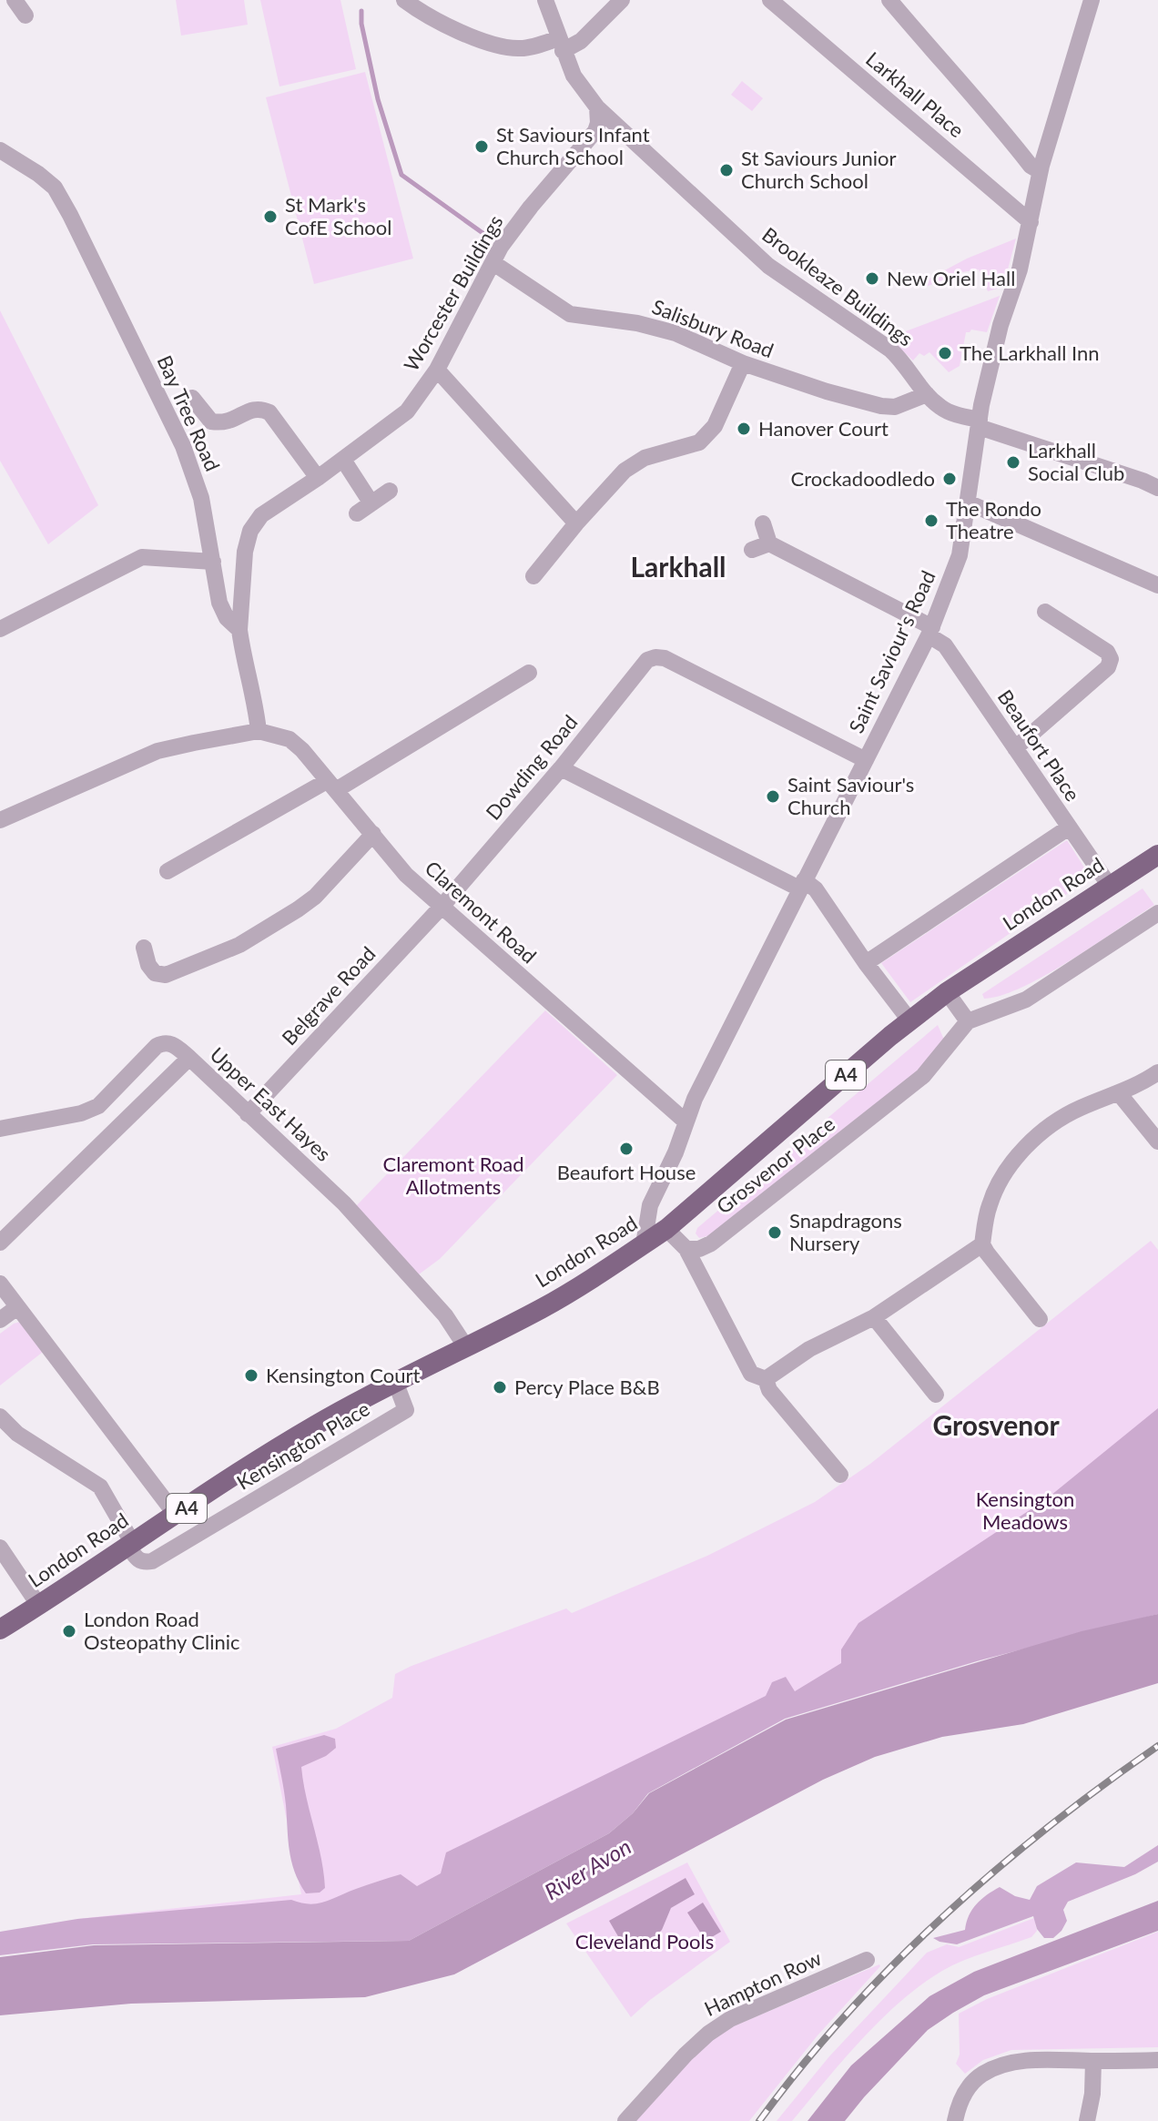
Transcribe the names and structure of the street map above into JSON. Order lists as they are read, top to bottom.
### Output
{
  "streets": {
    "highway": ["London Road", "A4"],
    "street": [
      "Larkhall Place",
      "Brookleaze Buildings",
      "Worcester Buildings",
      "Salisbury Road",
      "Bay Tree Road",
      "Saint Saviour's Road",
      "Beaufort Place",
      "Dowding Road",
      "Claremont Road",
      "Belgrave Road",
      "Upper East Hayes",
      "Grosvenor Place",
      "Kensington Place",
      "Hampton Row"
    ]
  },
  "crossings": [
    ["Larkhall Place", "Saint Saviour's Road"],
    ["Brookleaze Buildings", "Worcester Buildings"],
    ["Brookleaze Buildings", "Salisbury Road"],
    ["Brookleaze Buildings", "Saint Saviour's Road"],
    ["Worcester Buildings", "Salisbury Road"],
    ["Worcester Buildings", "Bay Tree Road"],
    ["Bay Tree Road", "Claremont Road"],
    ["Saint Saviour's Road", "Beaufort Place"],
    ["Saint Saviour's Road", "Dowding Road"],
    ["Saint Saviour's Road", "London Road"],
    ["Saint Saviour's Road", "Claremont Road"],
    ["Beaufort Place", "London Road"],
    ["Dowding Road", "Claremont Road"],
    ["Dowding Road", "Belgrave Road"],
    ["London Road", "Upper East Hayes"],
    ["London Road", "Kensington Place"],
    ["Claremont Road", "Belgrave Road"],
    ["Belgrave Road", "Upper East Hayes"]
  ],
  "districts": ["Larkhall", "Grosvenor"],
  "water": ["River Avon"],
  "parks": ["Claremont Road Allotments", "Kensington Meadows", "Cleveland Pools"],
  "places": [
    "St Saviours Infant Church School",
    "St Saviours Junior Church School",
    "St Mark's CofE School",
    "New Oriel Hall",
    "The Larkhall Inn",
    "Hanover Court",
    "Larkhall Social Club",
    "Crockadoodledo",
    "The Rondo Theatre",
    "Saint Saviour's Church",
    "Beaufort House",
    "Snapdragons Nursery",
    "Kensington Court",
    "Percy Place B&B",
    "London Road Osteopathy Clinic"
  ]
}
